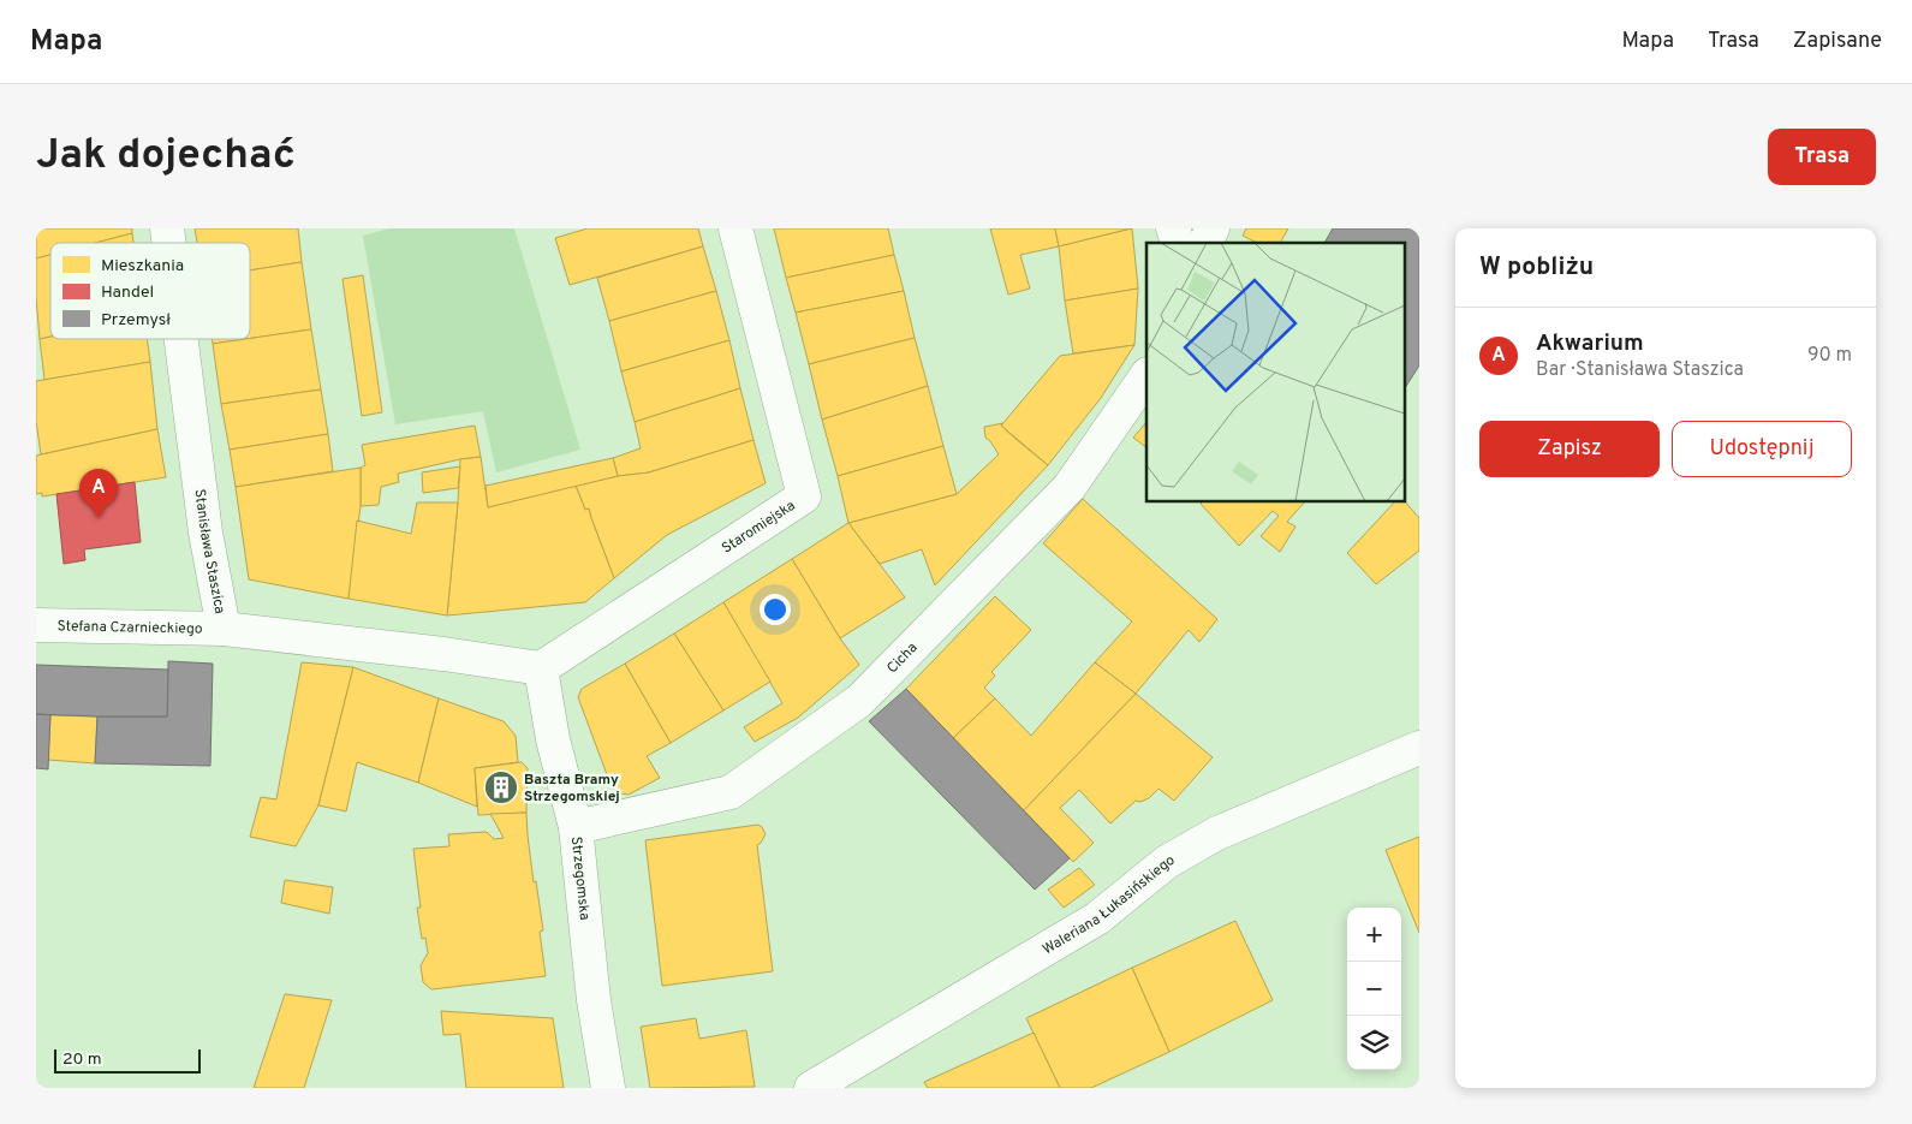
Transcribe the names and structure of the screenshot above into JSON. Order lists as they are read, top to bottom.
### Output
{
  "streets": {
    "street": [
      "Staromiejska",
      "Stanisława Staszica",
      "Stefana Czarnieckiego",
      "Cicha",
      "Strzegomska",
      "Waleriana Łukasińskiego"
    ]
  },
  "crossings": [
    ["Staromiejska", "Stanisława Staszica"],
    ["Staromiejska", "Strzegomska"],
    ["Stanisława Staszica", "Stefana Czarnieckiego"],
    ["Stanisława Staszica", "Strzegomska"],
    ["Cicha", "Strzegomska"]
  ],
  "places": {
    "building": ["Baszta Bramy Strzegomskiej"]
  },
  "legend": ["Mieszkania", "Handel", "Przemysł"],
  "scale_bar": "20 m",
  "page": {
    "header": "Mapa",
    "nav": ["Mapa", "Trasa", "Zapisane"],
    "buttons": [
      "Trasa",
      ["Zapisz", "Udostępnij"]
    ],
    "title": "Jak dojechać",
    "heading": "W pobliżu",
    "list": [
      {
        "mark": "A",
        "name": "Akwarium",
        "note": "Bar · Stanisława Staszica",
        "value": "90 m"
      }
    ],
    "pins": "A",
    "map_buttons": ["+", "−"],
    "scale": "20 m"
  }
}
